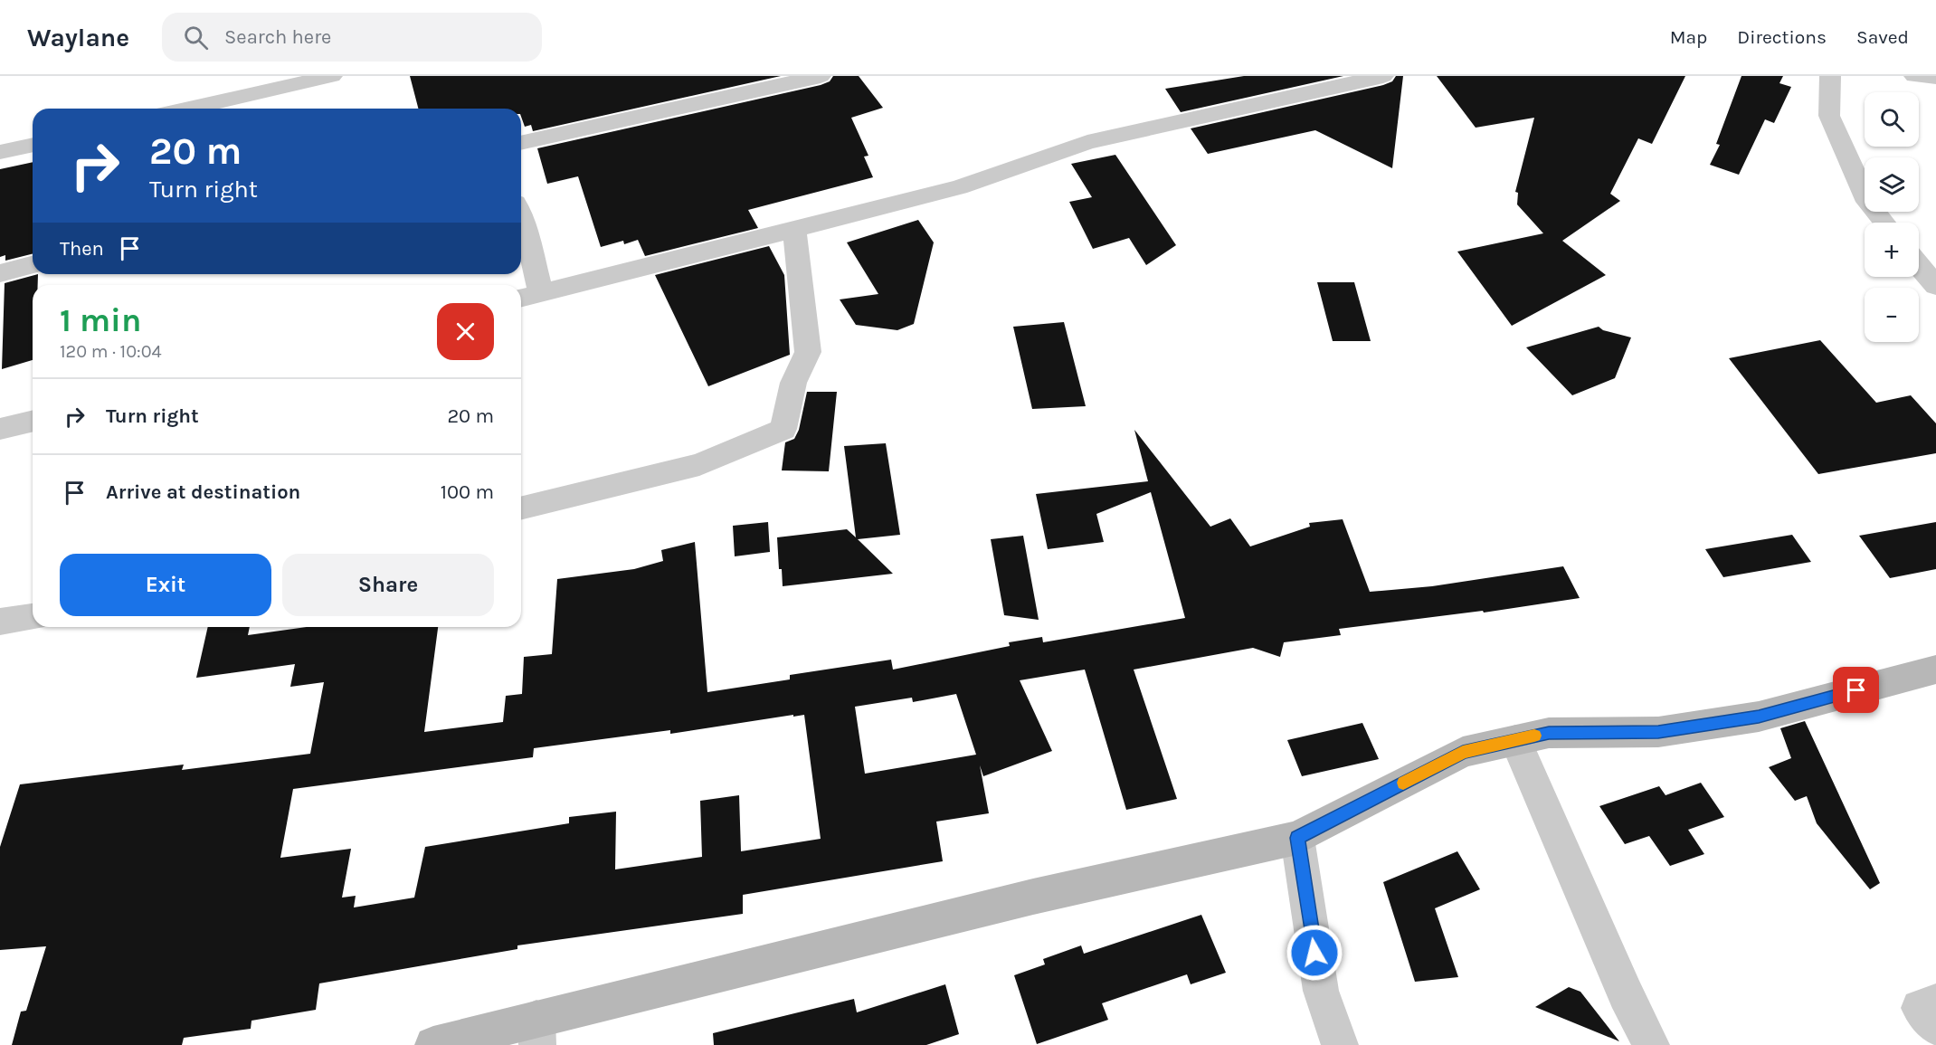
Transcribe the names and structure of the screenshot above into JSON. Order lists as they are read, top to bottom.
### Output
{
  "page": {
    "header": "Waylane",
    "search": "Search here",
    "nav": ["Map", "Directions", "Saved"],
    "map_buttons": ["+", "−"],
    "turn": ["20 m", "Turn right"],
    "then": "Then",
    "heading": ["1 min", "120 m · 10:04"],
    "list": [
      {
        "name": "Turn right",
        "value": "20 m"
      },
      {
        "name": "Arrive at destination",
        "value": "100 m"
      }
    ],
    "buttons": ["Exit", "Share"]
  }
}
